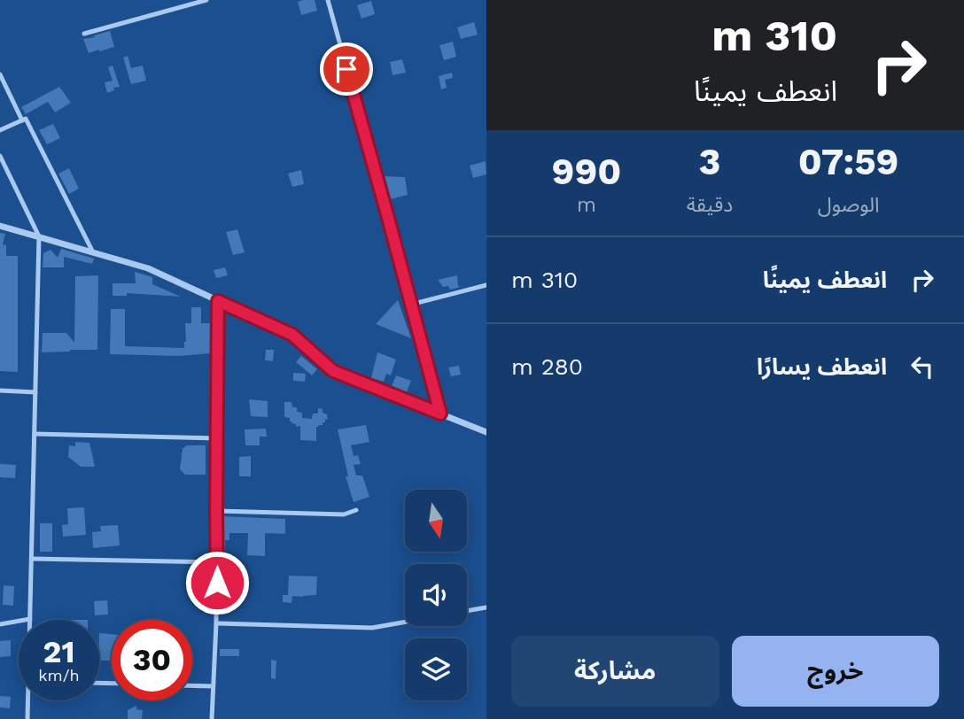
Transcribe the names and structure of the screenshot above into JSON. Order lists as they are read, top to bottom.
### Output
{
  "north": "bottom",
  "page": {
    "turn": ["310 m", "انعطف يمينًا"],
    "eta": [
      "07:59",
      "الوصول",
      "3",
      "دقيقة",
      "990",
      "m"
    ],
    "list": [
      {
        "name": "انعطف يمينًا",
        "value": "310 m"
      },
      {
        "name": "انعطف يسارًا",
        "value": "280 m"
      }
    ],
    "speed": "21 km/h",
    "limit": "30",
    "buttons": ["خروج", "مشاركة"]
  }
}
